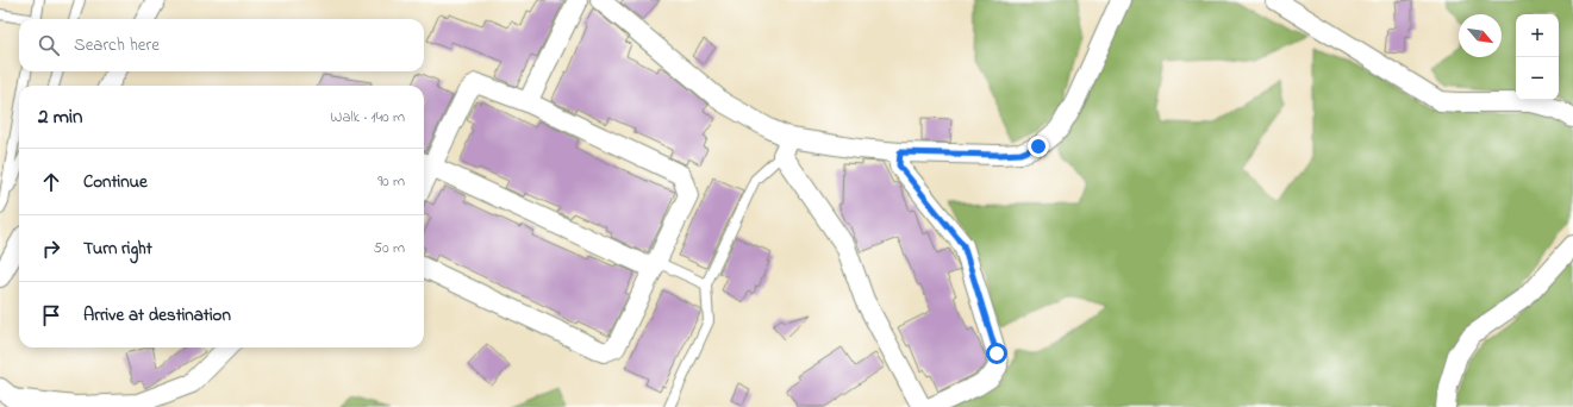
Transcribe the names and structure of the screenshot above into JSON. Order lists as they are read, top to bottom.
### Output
{
  "north": "bottom right",
  "page": {
    "map_buttons": ["+", "−"],
    "search": "Search here",
    "heading": ["2 min", "Walk · 140 m"],
    "list": [
      ["Continue", "90 m"],
      ["Turn right", "50 m"],
      "Arrive at destination"
    ]
  }
}
